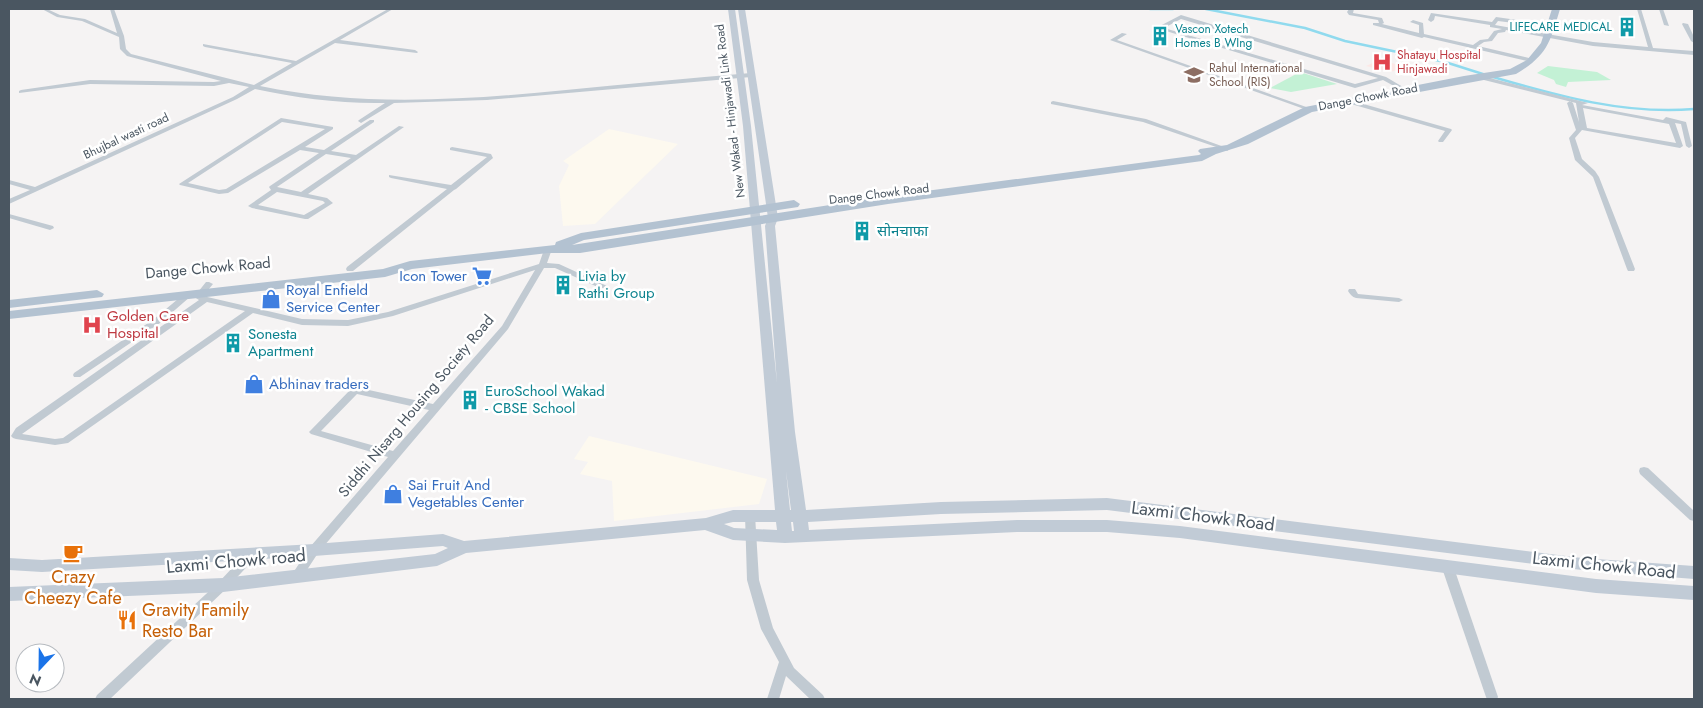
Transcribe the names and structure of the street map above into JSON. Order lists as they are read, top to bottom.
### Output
{
  "streets": {
    "main road": [
      "Dange Chowk Road",
      "New Wakad - Hinjawadi Link Road",
      "Laxmi Chowk Road",
      "Laxmi Chowk road"
    ],
    "street": ["Bhujbal wasti road", "Siddhi Nisarg Housing Society Road"]
  },
  "crossings": [
    ["Dange Chowk Road", "New Wakad - Hinjawadi Link Road"],
    ["Dange Chowk Road", "Siddhi Nisarg Housing Society Road"],
    ["New Wakad - Hinjawadi Link Road", "Laxmi Chowk Road"],
    ["Siddhi Nisarg Housing Society Road", "Laxmi Chowk road"],
    ["Laxmi Chowk Road", "Laxmi Chowk road"]
  ],
  "places": {
    "building": [
      "LIFECARE MEDICAL",
      "Vascon Xotech Homes B WIng",
      "सोनचाफा",
      "Livia by Rathi Group",
      "Sonesta Apartment",
      "EuroSchool Wakad - CBSE School"
    ],
    "hospital": ["Shatayu Hospital Hinjawadi", "Golden Care Hospital"],
    "school or university": ["Rahul International School (RIS)"],
    "supermarket": ["Icon Tower"],
    "shop": ["Royal Enfield Service Center", "Abhinav traders", "Sai Fruit And Vegetables Center"],
    "cafe": ["Crazy Cheezy Cafe"],
    "restaurant": ["Gravity Family Resto Bar"]
  },
  "north": "bottom"
}
